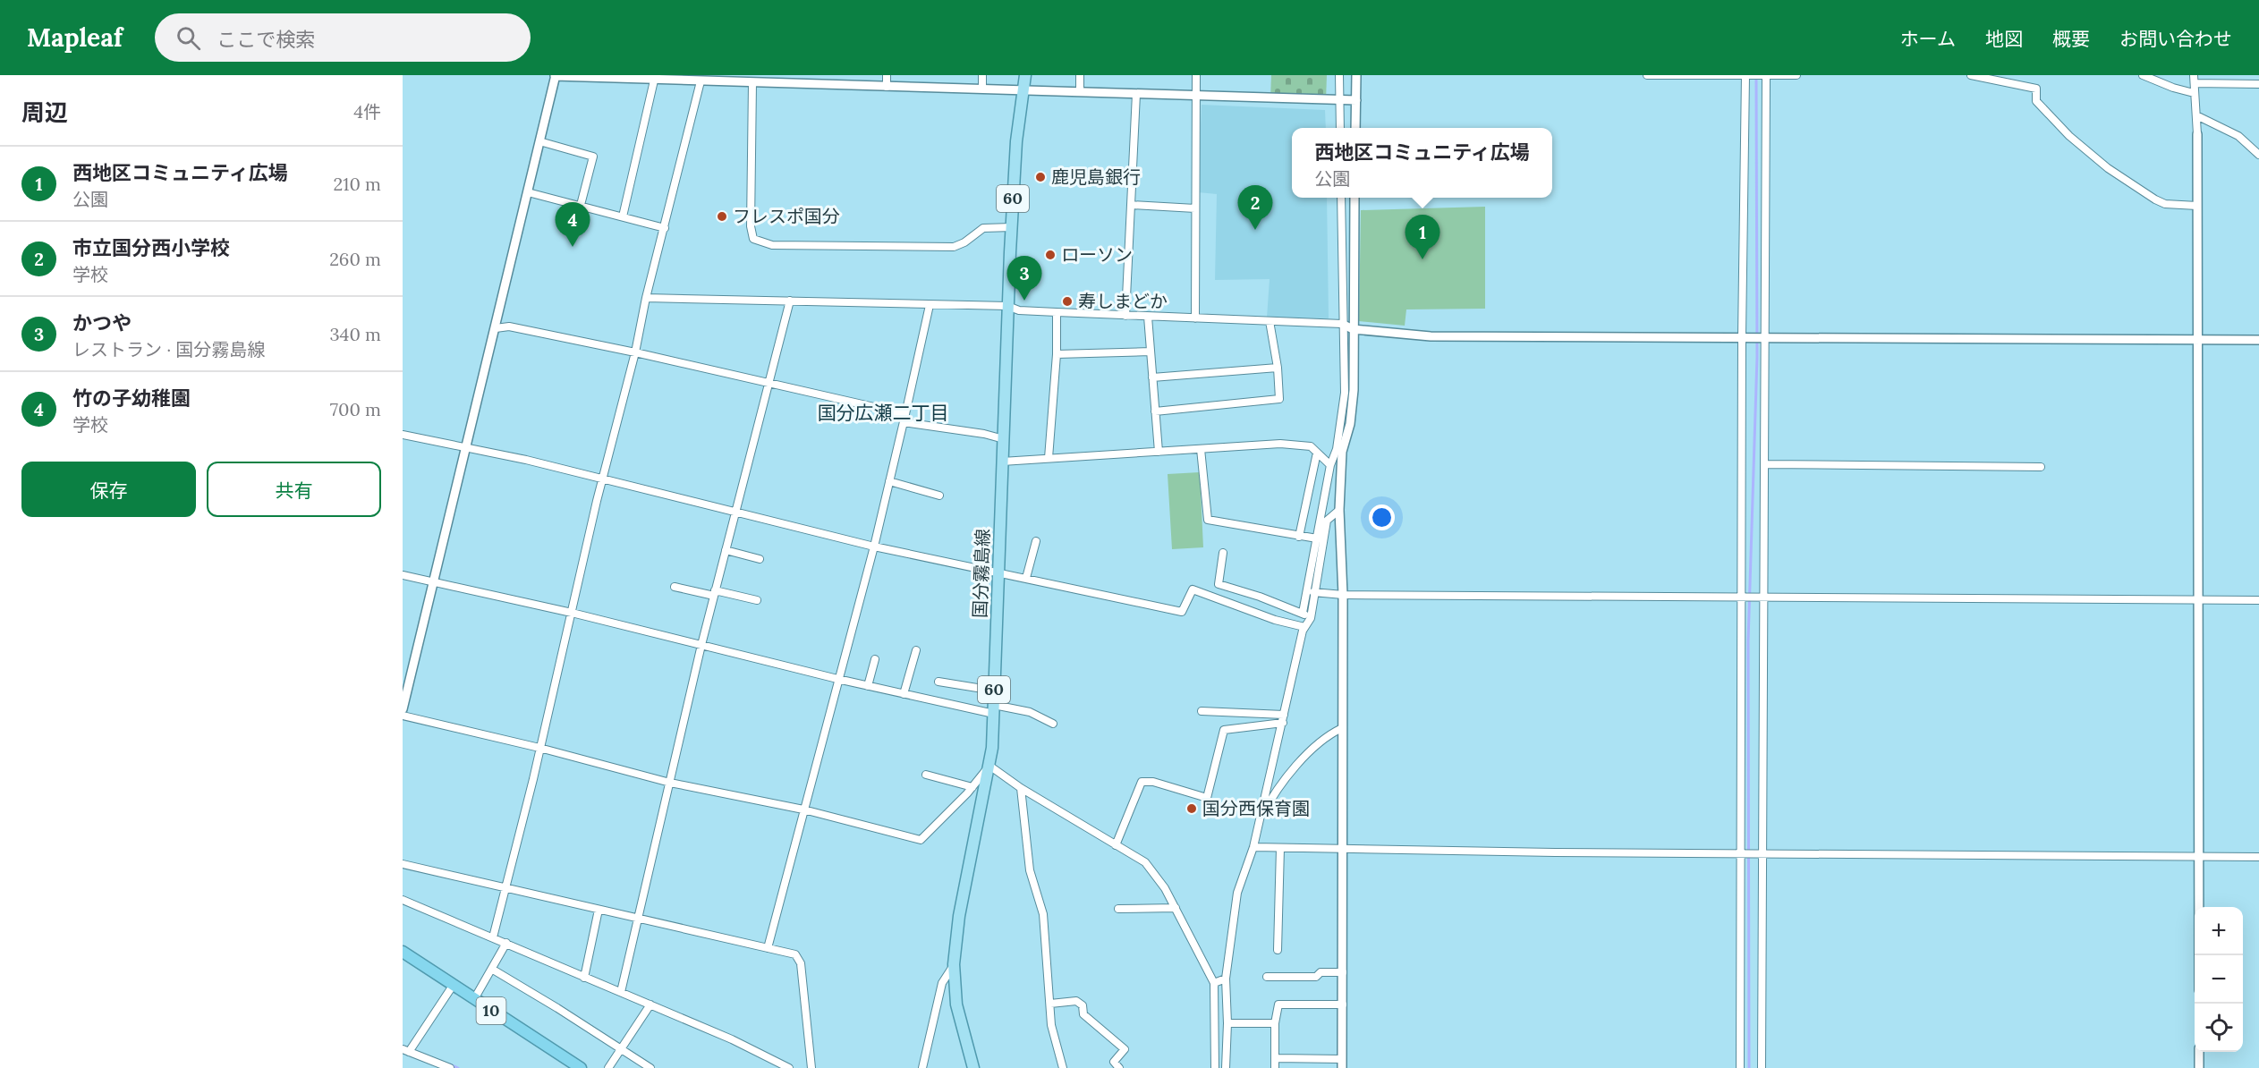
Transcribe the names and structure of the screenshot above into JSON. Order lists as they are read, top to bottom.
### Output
{
  "streets": {
    "highway": ["10"],
    "main road": ["60", "国分霧島線"]
  },
  "districts": ["国分広瀬二丁目"],
  "places": [
    "鹿児島銀行",
    "フレスポ国分",
    "ローソン",
    "寿しまどか",
    "国分西保育園"
  ],
  "page": {
    "header": "Mapleaf",
    "search": "ここで検索",
    "nav": [
      "ホーム",
      "地図",
      "概要",
      "お問い合わせ"
    ],
    "heading": ["周辺", "4件"],
    "popup": ["西地区コミュニティ広場", "公園"],
    "list": [
      {
        "mark": "1",
        "name": "西地区コミュニティ広場",
        "note": "公園",
        "value": "210 m"
      },
      {
        "mark": "2",
        "name": "市立国分西小学校",
        "note": "学校",
        "value": "260 m"
      },
      {
        "mark": "3",
        "name": "かつや",
        "note": "レストラン · 国分霧島線",
        "value": "340 m"
      },
      {
        "mark": "4",
        "name": "竹の子幼稚園",
        "note": "学校",
        "value": "700 m"
      }
    ],
    "pins": [
      "2",
      "4",
      "1",
      "3"
    ],
    "buttons": ["保存", "共有"],
    "map_buttons": ["+", "−"]
  }
}
